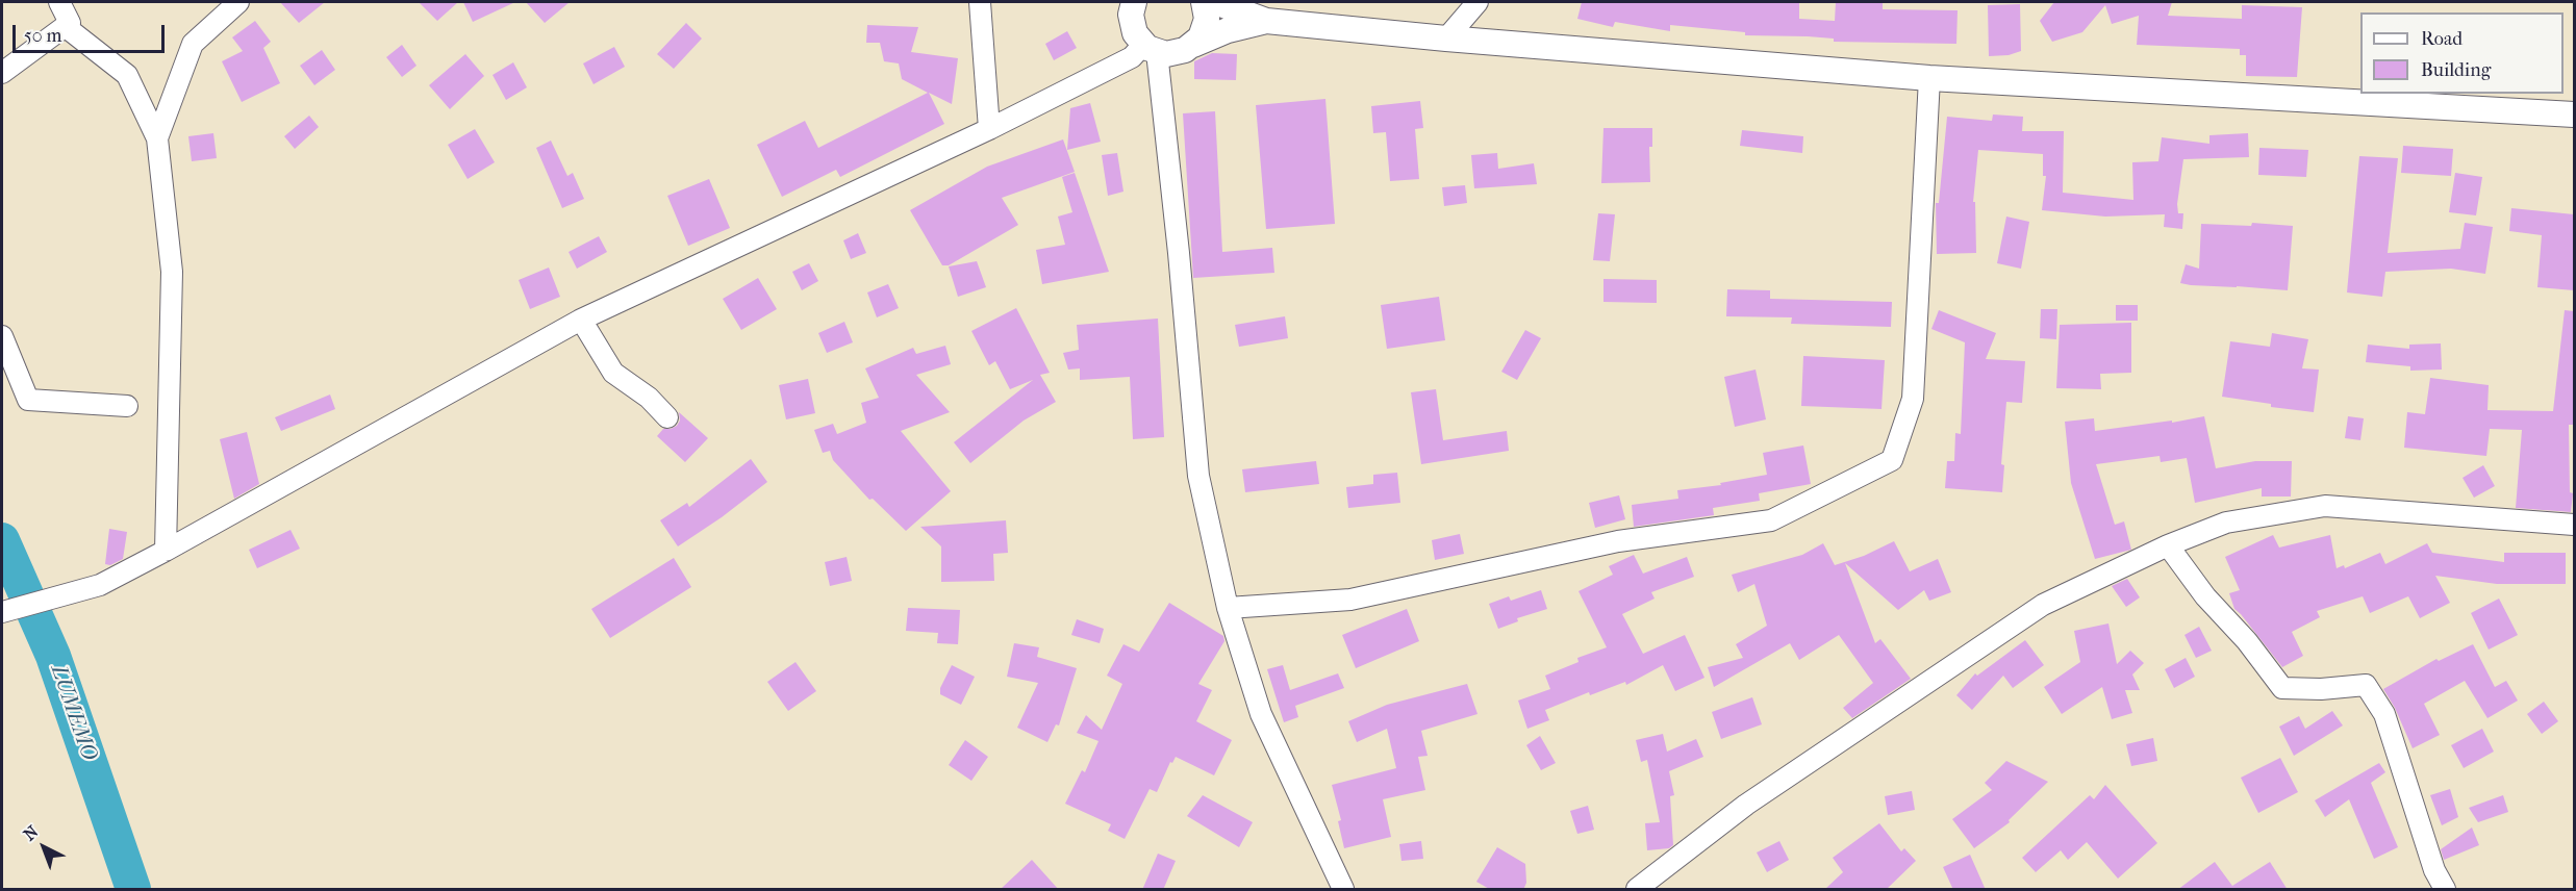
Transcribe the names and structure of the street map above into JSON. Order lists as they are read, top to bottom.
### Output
{
  "water": ["LUMEMO"],
  "legend": ["Road", "Building"],
  "scale_bar": "50 m",
  "north": "top left"
}
